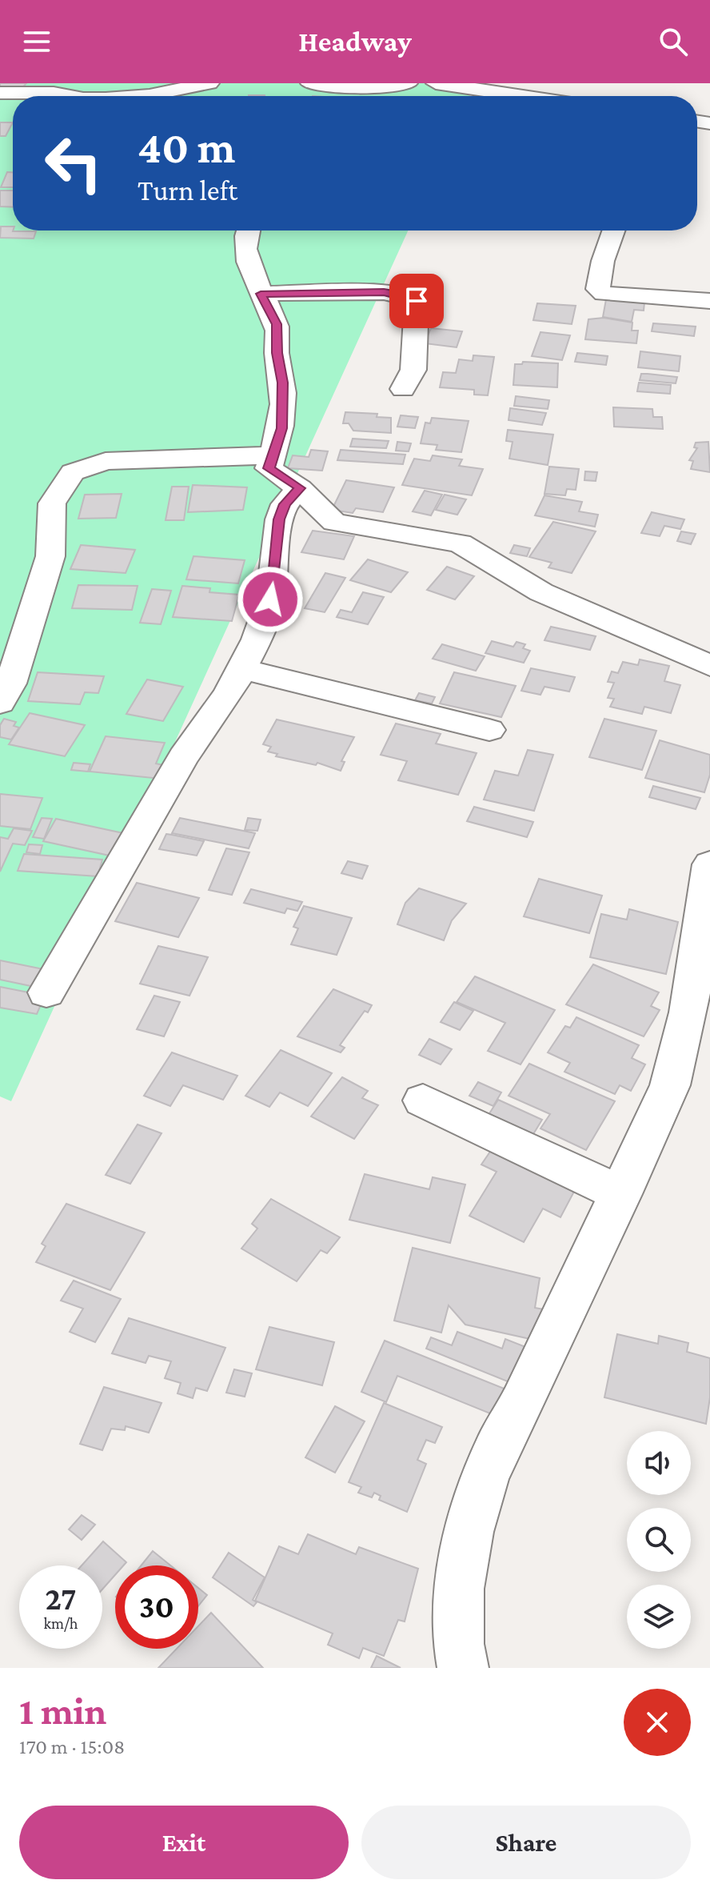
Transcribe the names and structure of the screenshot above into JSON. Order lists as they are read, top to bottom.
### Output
{
  "page": {
    "header": "Headway",
    "turn": ["40 m", "Turn left"],
    "speed": "27 km/h",
    "limit": "30",
    "heading": ["1 min", "170 m · 15:08"],
    "buttons": ["Exit", "Share"]
  }
}
